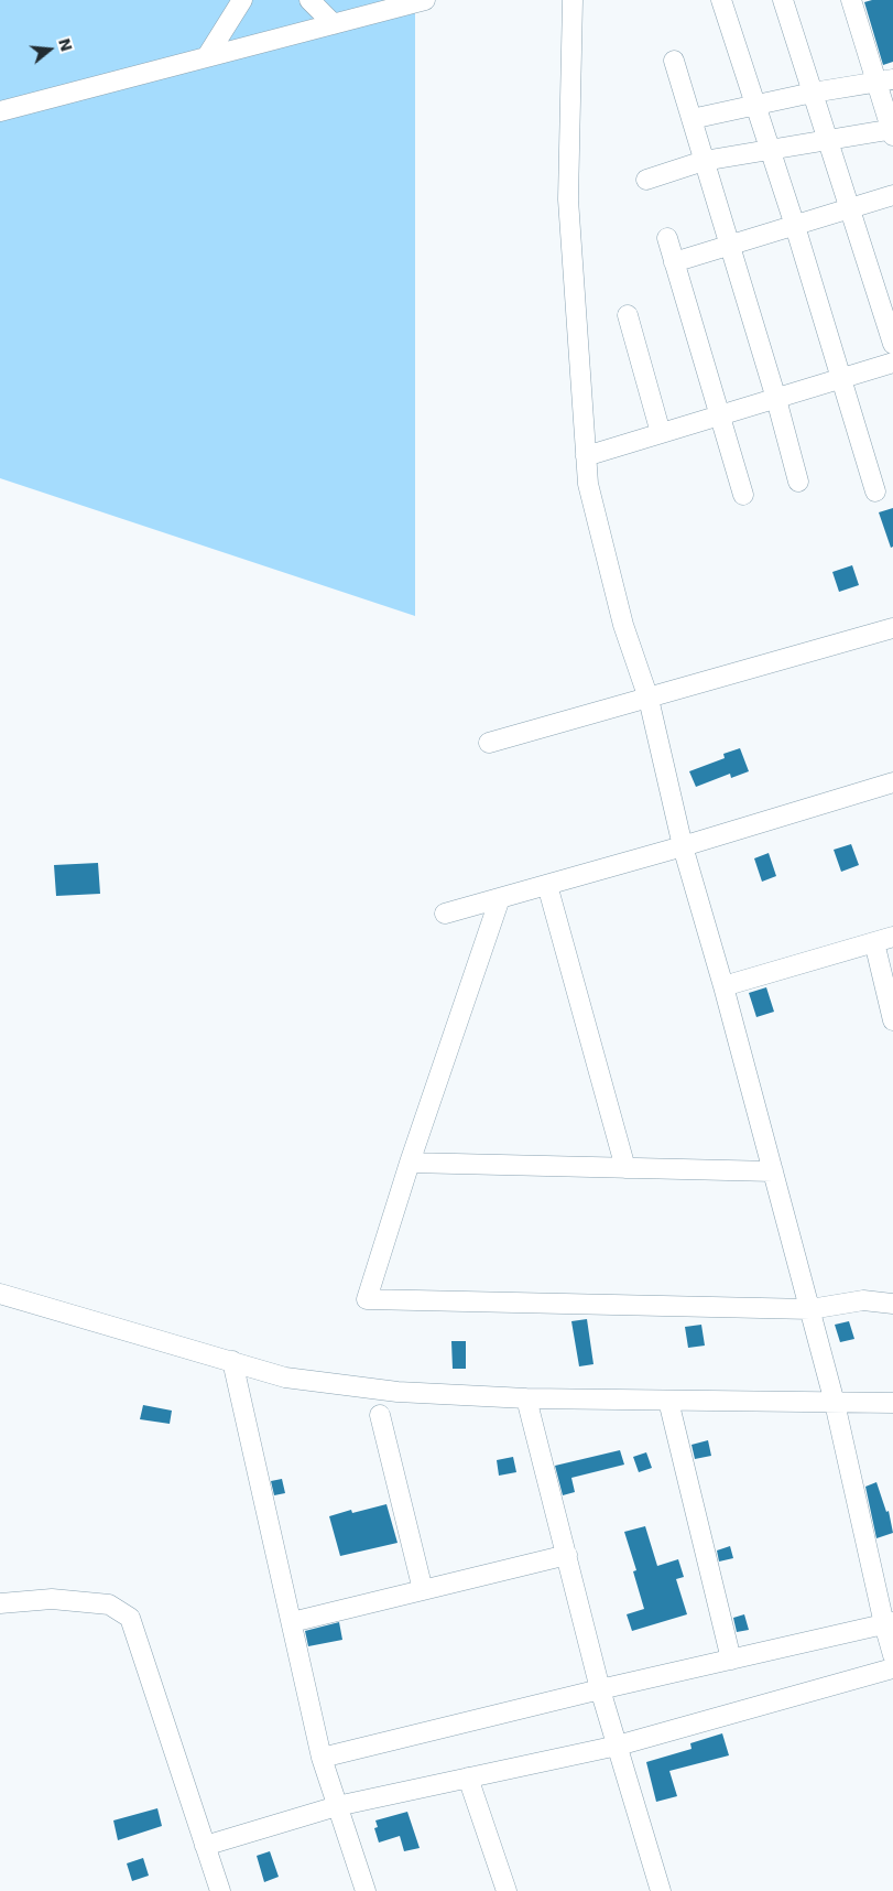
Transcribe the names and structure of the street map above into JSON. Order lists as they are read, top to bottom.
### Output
{
  "north": "right"
}
